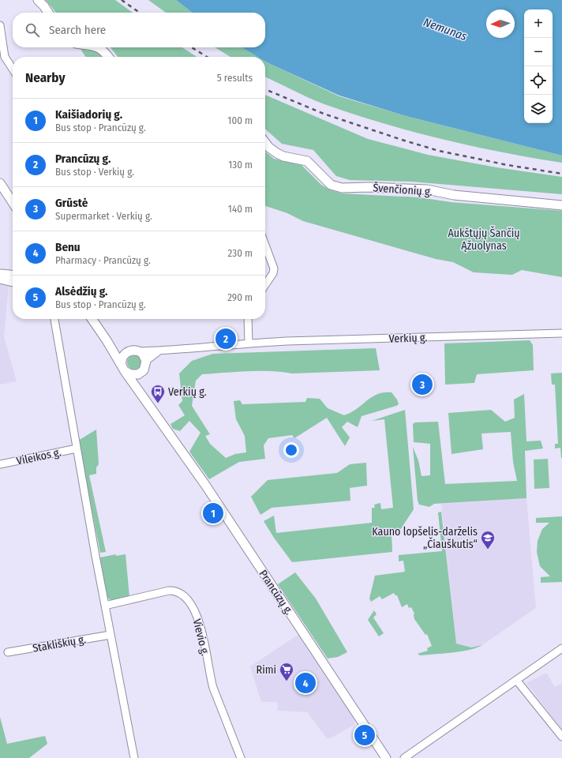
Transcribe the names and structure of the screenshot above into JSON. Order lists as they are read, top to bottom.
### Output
{
  "streets": {
    "street": [
      "Švenčionių g.",
      "Verkių g.",
      "Vileikos g.",
      "Prancūzų g.",
      "Vievio g.",
      "Stakliškių g."
    ]
  },
  "crossings": [
    ["Verkių g.", "Prancūzų g."]
  ],
  "water": ["Nemunas"],
  "parks": ["Aukštųjų Šančių Ąžuolynas"],
  "places": {
    "bus stop": ["Verkių g."],
    "school or university": ["Kauno lopšelis-darželis „Čiauškutis“"],
    "supermarket": ["Rimi"]
  },
  "north": "left",
  "page": {
    "map_buttons": ["+", "−"],
    "search": "Search here",
    "heading": ["Nearby", "5 results"],
    "list": [
      {
        "mark": "1",
        "name": "Kaišiadorių g.",
        "note": "Bus stop · Prancūzų g.",
        "value": "100 m"
      },
      {
        "mark": "2",
        "name": "Prancūzų g.",
        "note": "Bus stop · Verkių g.",
        "value": "130 m"
      },
      {
        "mark": "3",
        "name": "Grūstė",
        "note": "Supermarket · Verkių g.",
        "value": "140 m"
      },
      {
        "mark": "4",
        "name": "Benu",
        "note": "Pharmacy · Prancūzų g.",
        "value": "230 m"
      },
      {
        "mark": "5",
        "name": "Alsėdžių g.",
        "note": "Bus stop · Prancūzų g.",
        "value": "290 m"
      }
    ],
    "pins": [
      "2",
      "3",
      "1",
      "4",
      "5"
    ]
  }
}
